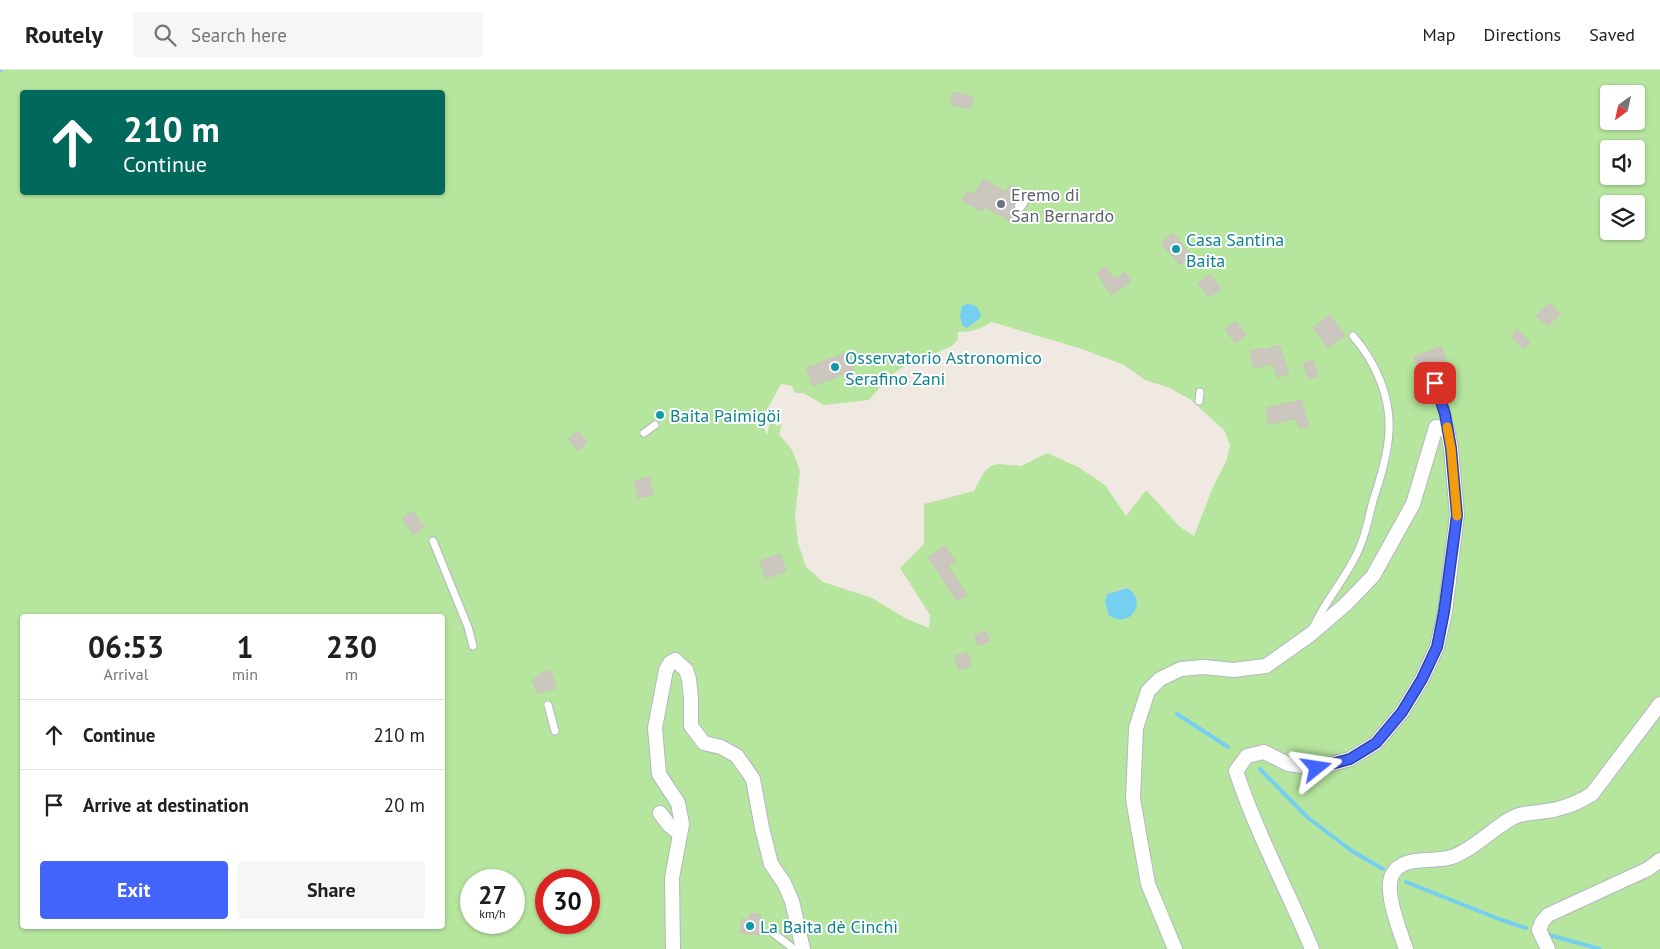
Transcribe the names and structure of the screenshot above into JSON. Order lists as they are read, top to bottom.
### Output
{
  "places": [
    "Eremo di San Bernardo",
    "Casa Santina Baita",
    "Osservatorio Astronomico Serafino Zani",
    "Baita Paimigöi",
    "La Baita dè Cinchì"
  ],
  "north": "bottom left",
  "page": {
    "header": "Routely",
    "search": "Search here",
    "nav": ["Map", "Directions", "Saved"],
    "turn": ["210 m", "Continue"],
    "eta": [
      "06:53",
      "Arrival",
      "1",
      "min",
      "230",
      "m"
    ],
    "list": [
      {
        "name": "Continue",
        "value": "210 m"
      },
      {
        "name": "Arrive at destination",
        "value": "20 m"
      }
    ],
    "buttons": ["Exit", "Share"],
    "speed": "27 km/h",
    "limit": "30"
  }
}
